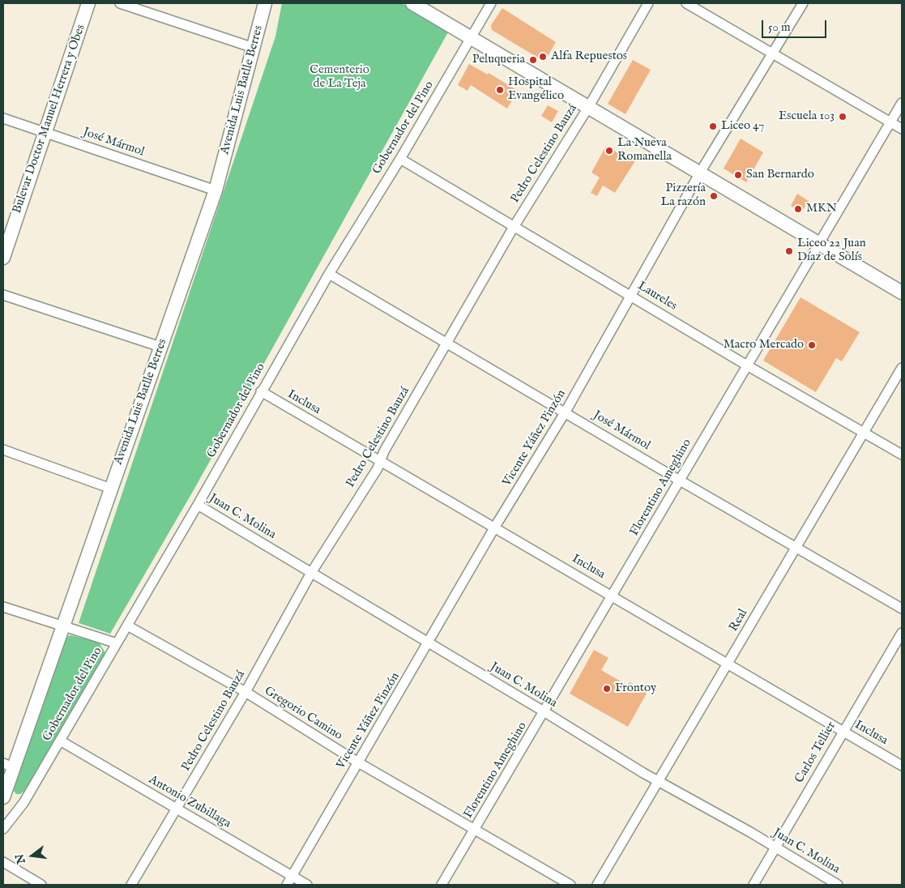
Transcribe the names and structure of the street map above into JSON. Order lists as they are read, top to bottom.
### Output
{
  "streets": {
    "main road": ["Avenida Luis Batlle Berres", "Bulevar Doctor Manuel Herrera y Obes"],
    "street": [
      "Gobernador del Pino",
      "José Mármol",
      "Pedro Celestino Bauzá",
      "Laureles",
      "Inclusa",
      "Vicente Yáñez Pinzón",
      "Florentino Ameghino",
      "Juan C. Molina",
      "Real",
      "Gregorio Camino",
      "Carlos Tellier",
      "Antonio Zubillaga"
    ]
  },
  "crossings": [
    ["Avenida Luis Batlle Berres", "José Mármol"],
    ["Bulevar Doctor Manuel Herrera y Obes", "José Mármol"],
    ["Gobernador del Pino", "José Mármol"],
    ["Gobernador del Pino", "Laureles"],
    ["Gobernador del Pino", "Inclusa"],
    ["Gobernador del Pino", "Juan C. Molina"],
    ["Gobernador del Pino", "Gregorio Camino"],
    ["Gobernador del Pino", "Antonio Zubillaga"],
    ["José Mármol", "Pedro Celestino Bauzá"],
    ["José Mármol", "Vicente Yáñez Pinzón"],
    ["José Mármol", "Florentino Ameghino"],
    ["José Mármol", "Real"],
    ["Pedro Celestino Bauzá", "Laureles"],
    ["Pedro Celestino Bauzá", "Inclusa"],
    ["Pedro Celestino Bauzá", "Juan C. Molina"],
    ["Pedro Celestino Bauzá", "Gregorio Camino"],
    ["Pedro Celestino Bauzá", "Antonio Zubillaga"],
    ["Laureles", "Vicente Yáñez Pinzón"],
    ["Laureles", "Florentino Ameghino"],
    ["Laureles", "Real"],
    ["Inclusa", "Vicente Yáñez Pinzón"],
    ["Inclusa", "Florentino Ameghino"],
    ["Inclusa", "Real"],
    ["Inclusa", "Carlos Tellier"],
    ["Vicente Yáñez Pinzón", "Juan C. Molina"],
    ["Vicente Yáñez Pinzón", "Gregorio Camino"],
    ["Vicente Yáñez Pinzón", "Antonio Zubillaga"],
    ["Florentino Ameghino", "Juan C. Molina"],
    ["Florentino Ameghino", "Gregorio Camino"],
    ["Juan C. Molina", "Real"],
    ["Juan C. Molina", "Carlos Tellier"]
  ],
  "parks": ["Cementerio de La Teja"],
  "places": [
    "Alfa Repuestos",
    "Peluqueria",
    "Hospital Evangélico",
    "Escuela 103",
    "Liceo 47",
    "La Nueva Romanella",
    "San Bernardo",
    "Pizzería La razón",
    "MKN",
    "Liceo 22 Juan Díaz de Solís",
    "Macro Mercado",
    "Frontoy"
  ],
  "scale_bar": "50 m",
  "north": "left"
}
